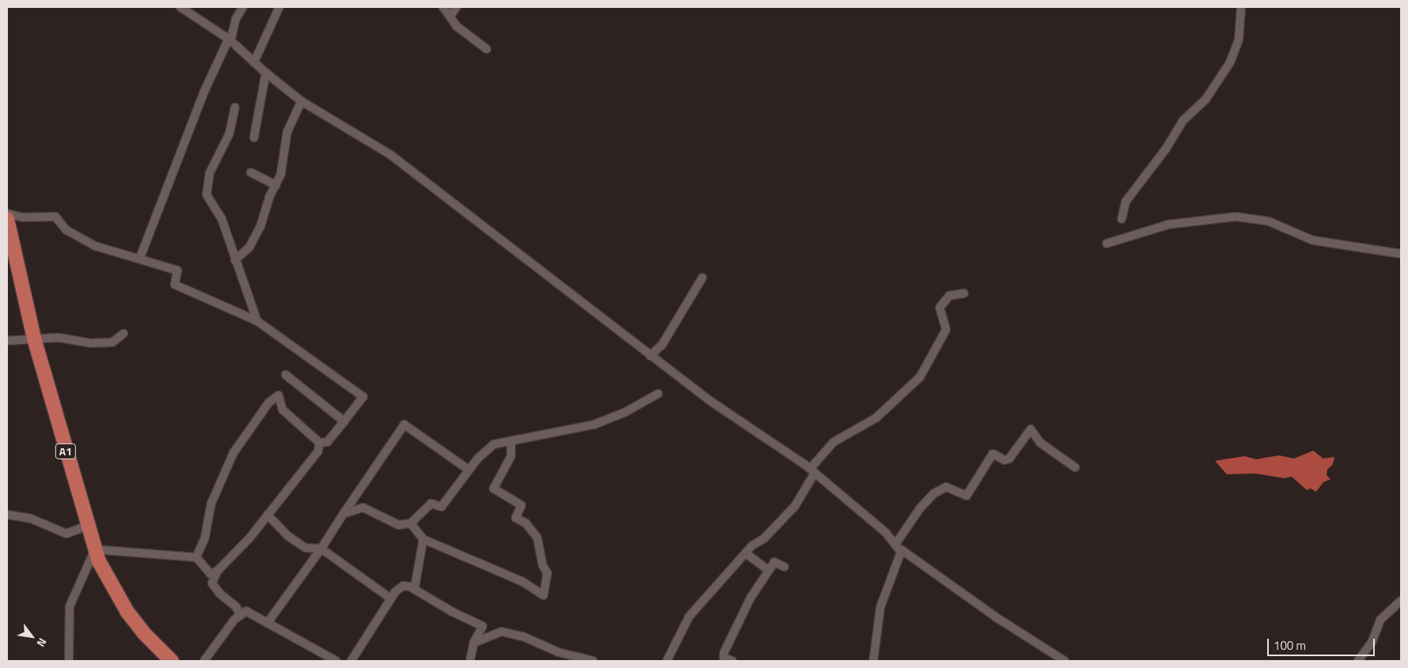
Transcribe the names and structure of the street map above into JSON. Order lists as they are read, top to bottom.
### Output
{
  "streets": {
    "highway": ["A1"]
  },
  "scale_bar": "100 m",
  "north": "bottom right"
}
